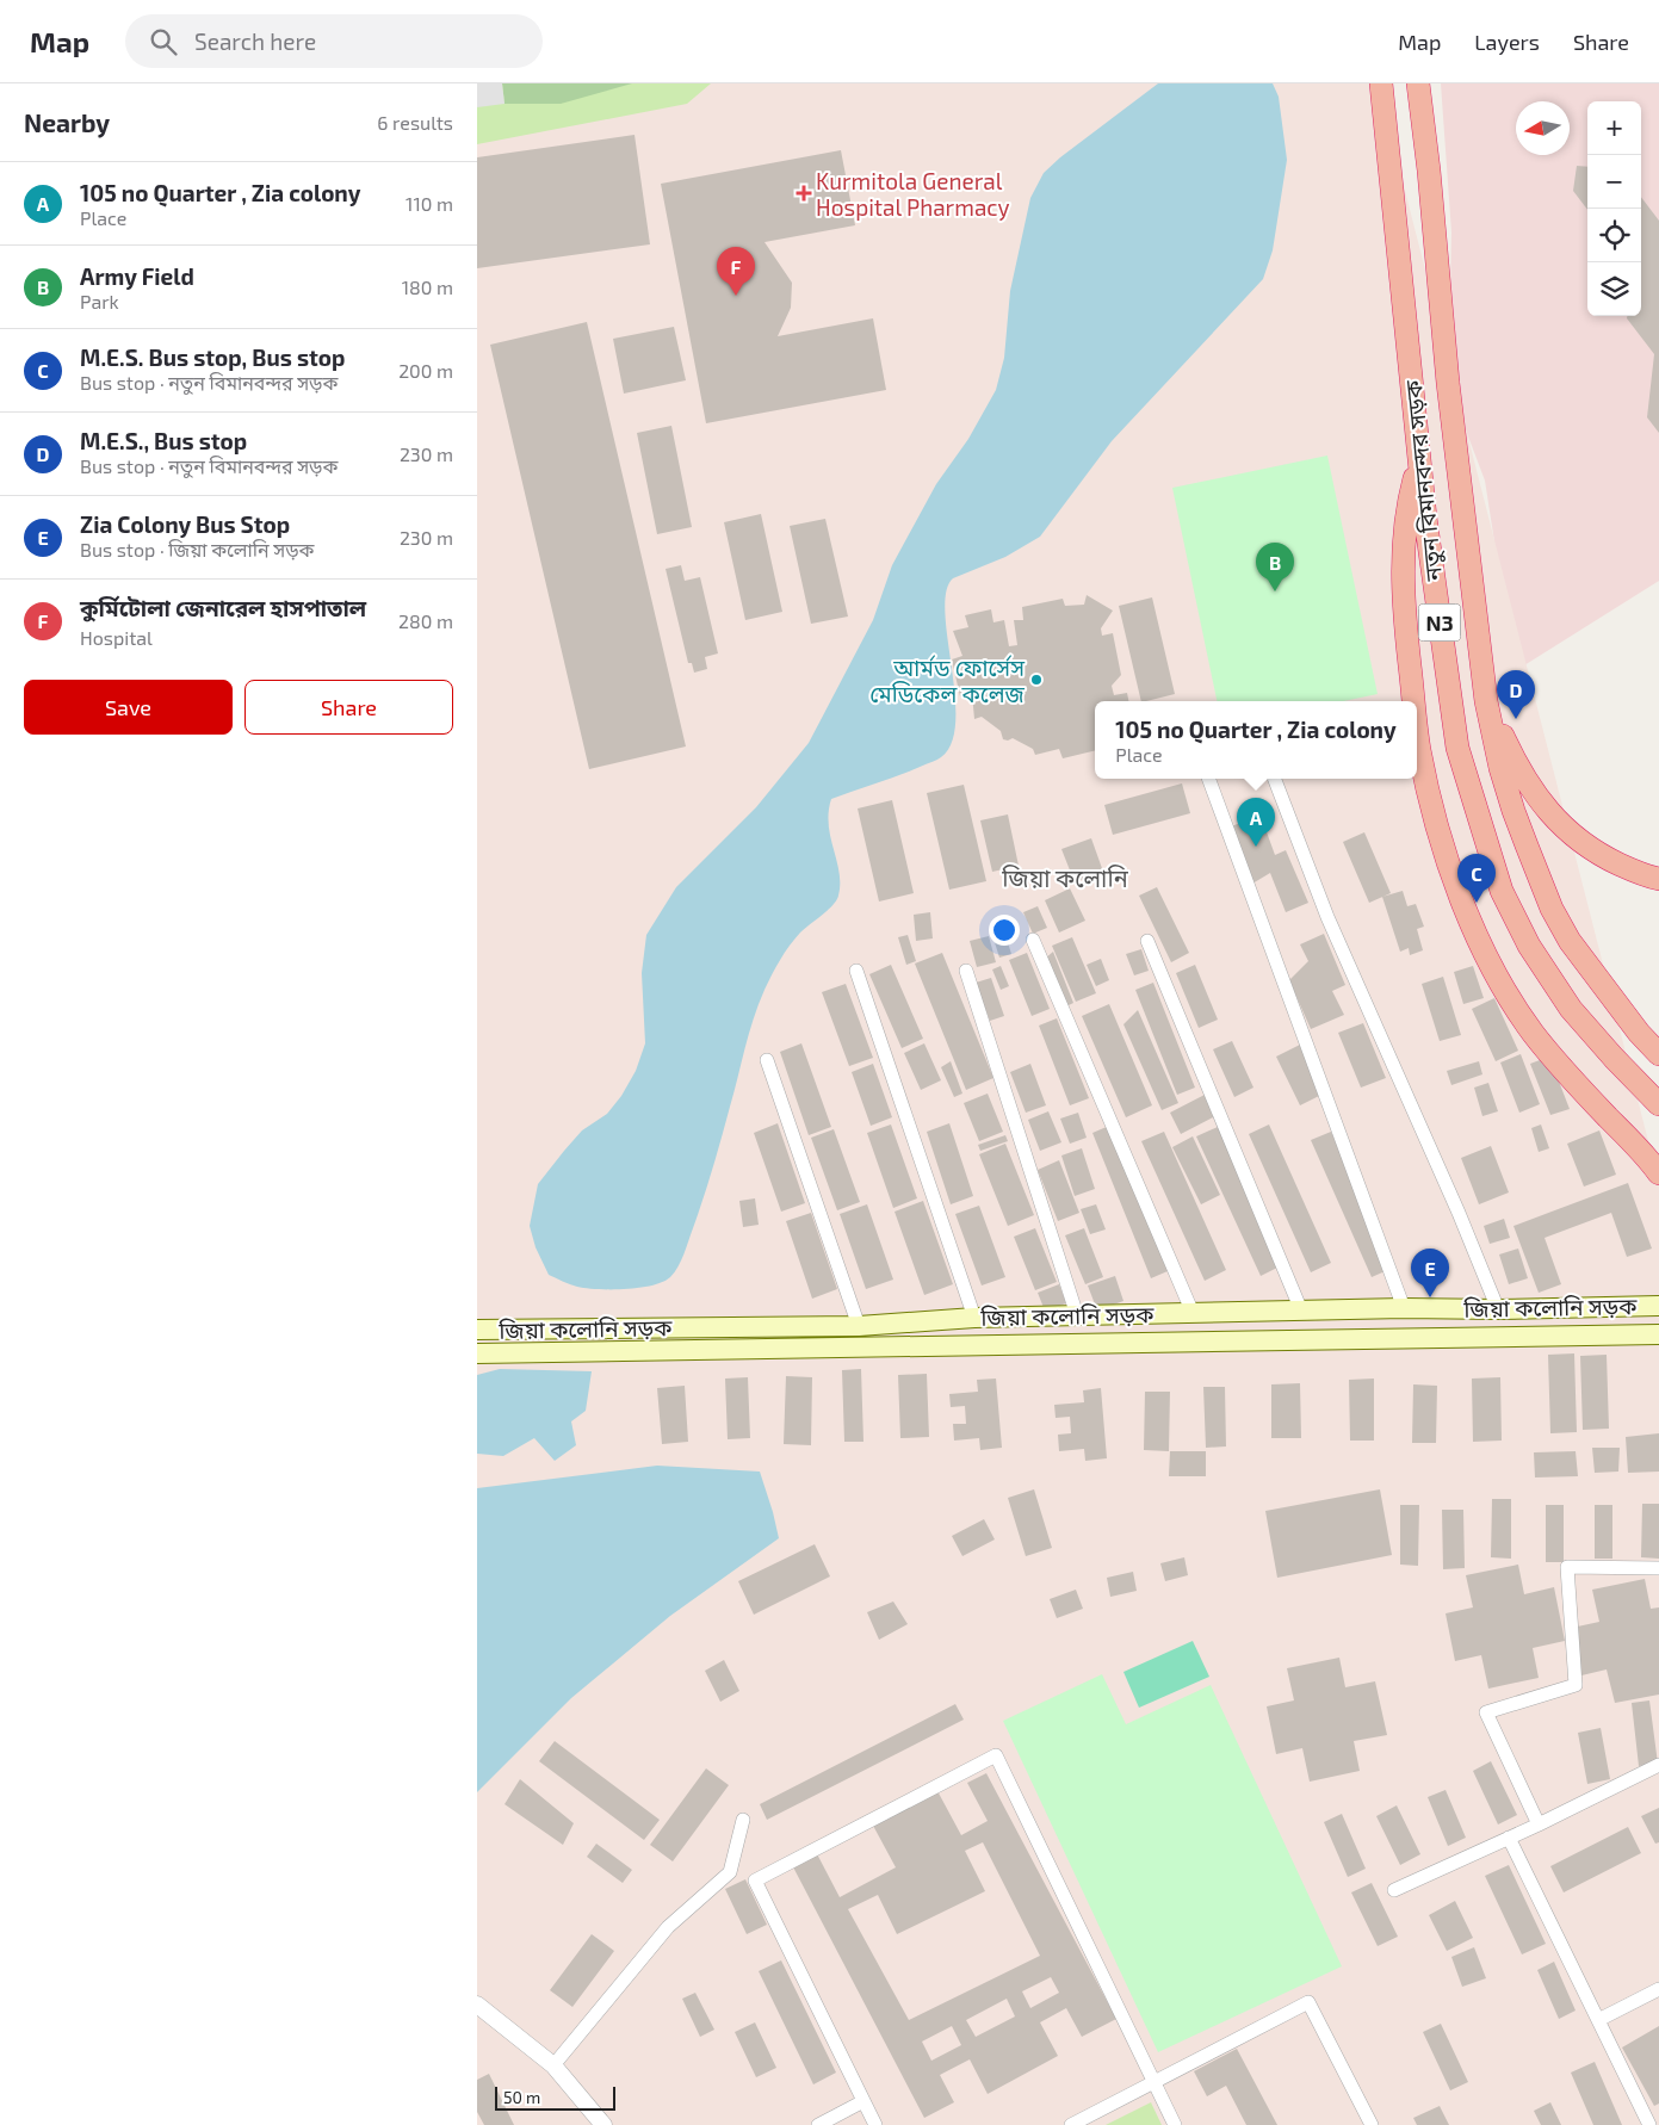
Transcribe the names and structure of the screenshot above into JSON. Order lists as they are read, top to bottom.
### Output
{
  "streets": {
    "highway": ["নতুন বিমানবন্দর সড়ক", "N3"],
    "main road": ["জিয়া কলোনি সড়ক"]
  },
  "districts": ["জিয়া কলোনি"],
  "places": {
    "health": ["Kurmitola General Hospital Pharmacy"],
    "other": ["আর্মড ফোর্সেস মেডিকেল কলেজ"]
  },
  "scale_bar": "50 m",
  "north": "left",
  "page": {
    "header": "Map",
    "search": "Search here",
    "nav": ["Map", "Layers", "Share"],
    "heading": ["Nearby", "6 results"],
    "map_buttons": ["+", "−"],
    "list": [
      {
        "mark": "A",
        "name": "105 no Quarter , Zia colony",
        "note": "Place",
        "value": "110 m"
      },
      {
        "mark": "B",
        "name": "Army Field",
        "note": "Park",
        "value": "180 m"
      },
      {
        "mark": "C",
        "name": "M.E.S. Bus stop, Bus stop",
        "note": "Bus stop · নতুন বিমানবন্দর সড়ক",
        "value": "200 m"
      },
      {
        "mark": "D",
        "name": "M.E.S., Bus stop",
        "note": "Bus stop · নতুন বিমানবন্দর সড়ক",
        "value": "230 m"
      },
      {
        "mark": "E",
        "name": "Zia Colony Bus Stop",
        "note": "Bus stop · জিয়া কলোনি সড়ক",
        "value": "230 m"
      },
      {
        "mark": "F",
        "name": "কুর্মিটোলা জেনারেল হাসপাতাল",
        "note": "Hospital",
        "value": "280 m"
      }
    ],
    "pins": [
      "F",
      "B",
      "D",
      "A",
      "C",
      "E"
    ],
    "buttons": ["Save", "Share"],
    "popup": ["105 no Quarter , Zia colony", "Place"],
    "scale": "50 m"
  }
}
